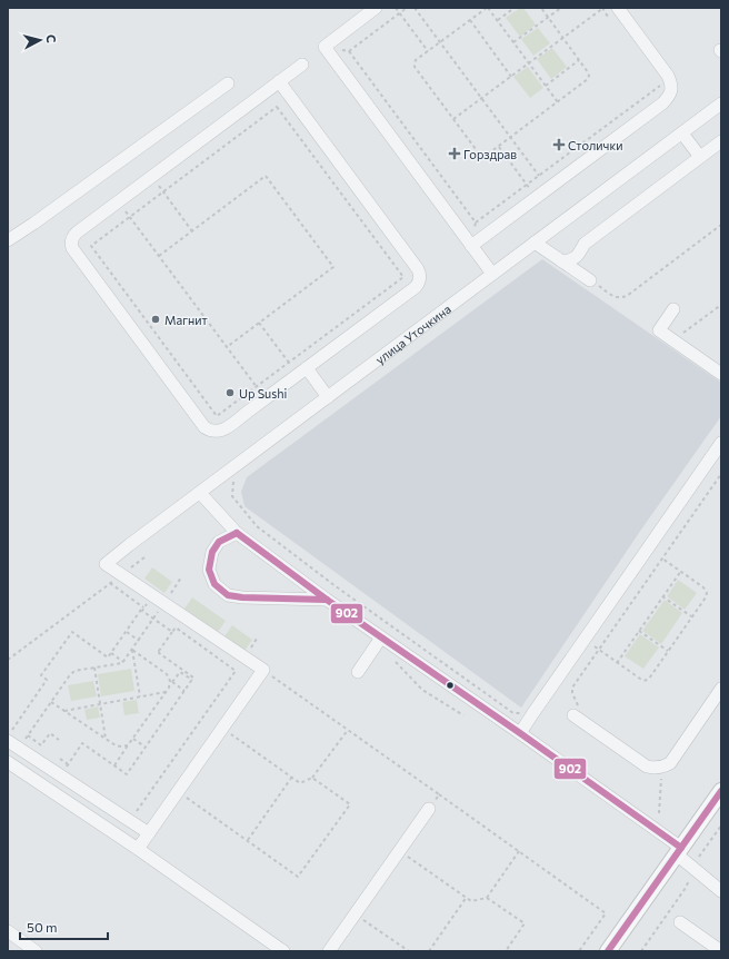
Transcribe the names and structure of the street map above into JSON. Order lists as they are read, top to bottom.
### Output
{
  "streets": {
    "street": ["улица Уточкина"]
  },
  "places": {
    "health": ["Столички", "Горздрав"],
    "other": ["Магнит", "Up Sushi"]
  },
  "lines": ["transit line 902"],
  "scale_bar": "50 m",
  "north": "right"
}
